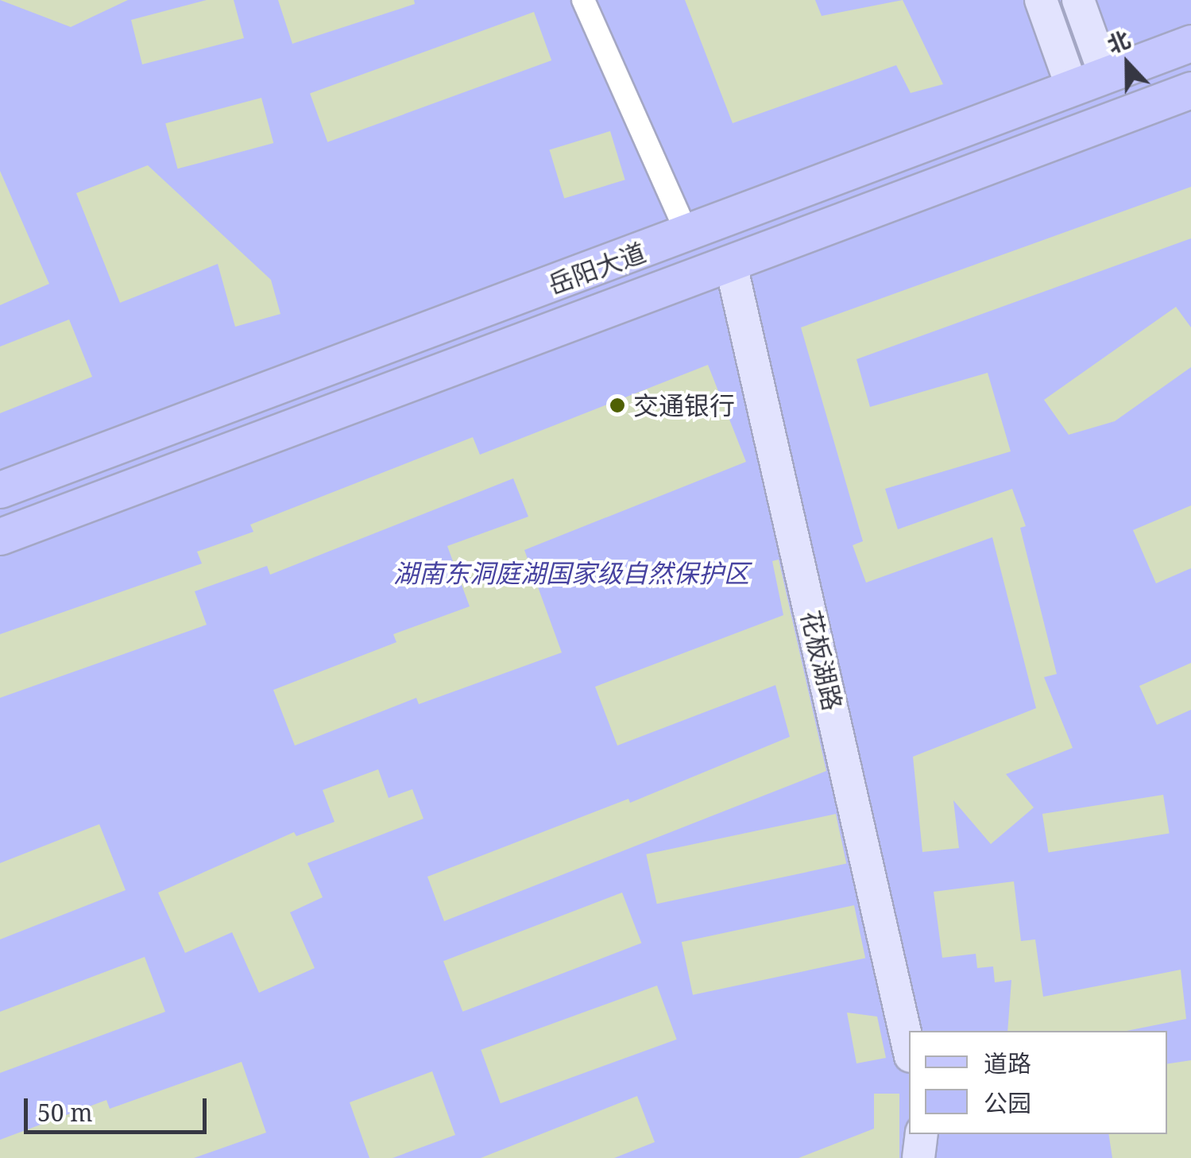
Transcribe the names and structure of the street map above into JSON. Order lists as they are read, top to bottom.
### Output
{
  "streets": {
    "main road": ["岳阳大道"],
    "street": ["花板湖路"]
  },
  "crossings": [
    ["岳阳大道", "花板湖路"]
  ],
  "parks": ["湖南东洞庭湖国家级自然保护区"],
  "places": ["交通银行"],
  "legend": ["道路", "公园"],
  "scale_bar": "50 m",
  "north": "top"
}
